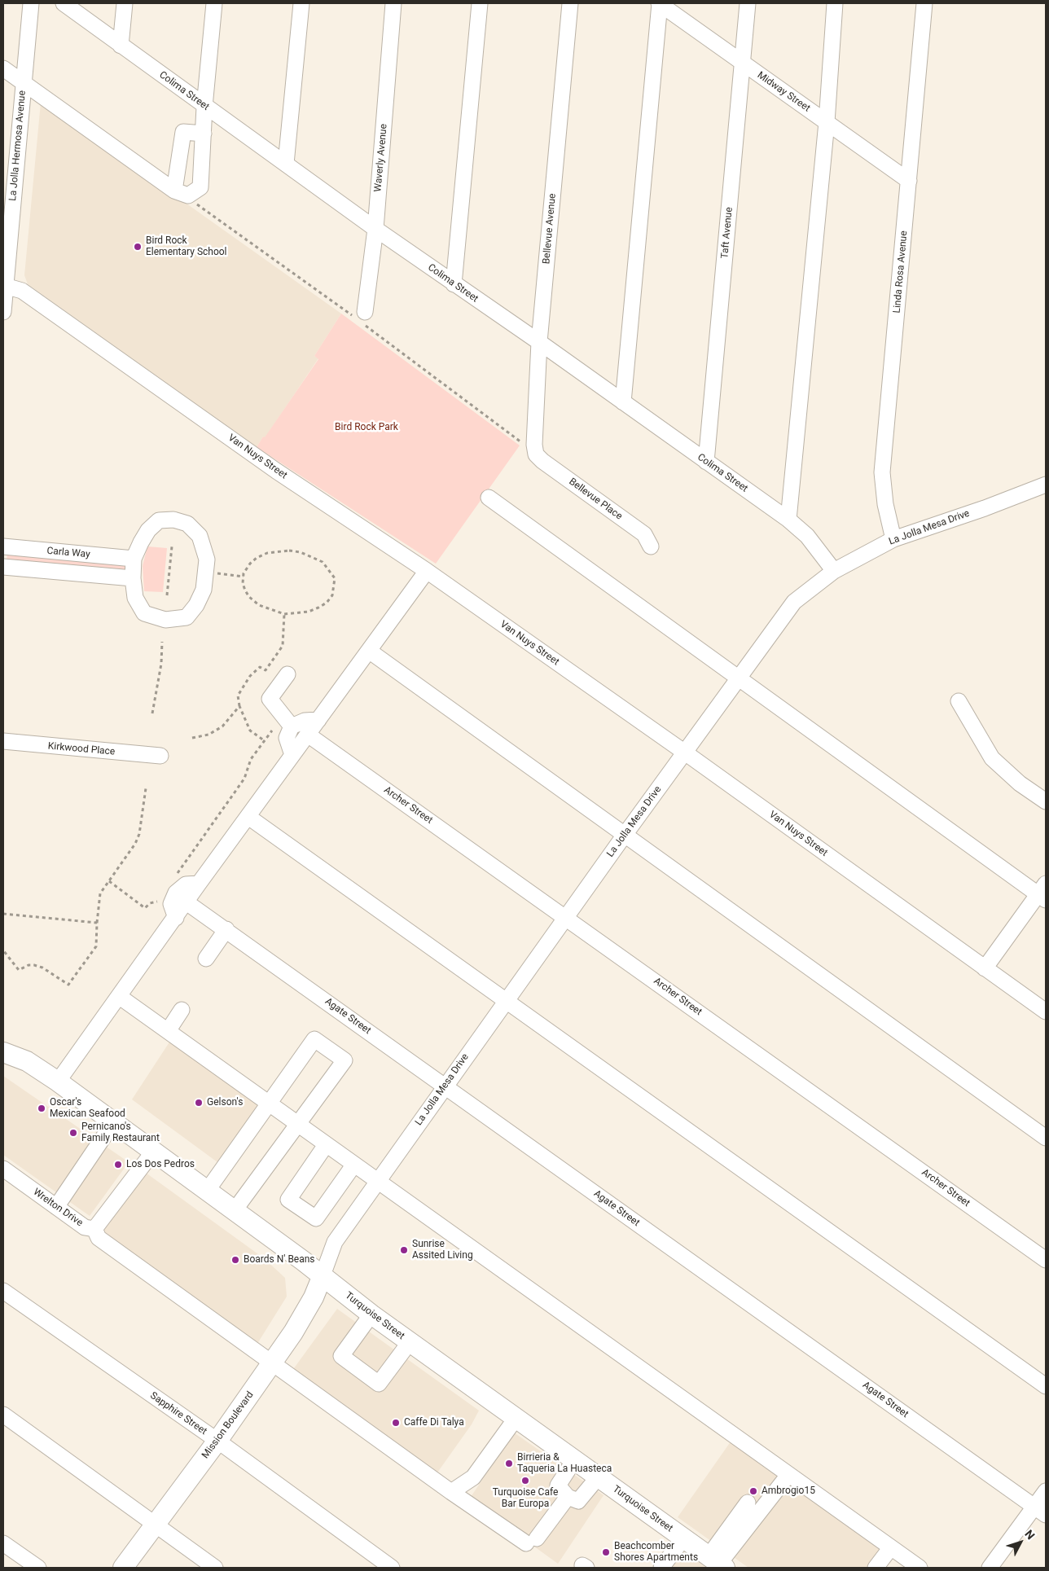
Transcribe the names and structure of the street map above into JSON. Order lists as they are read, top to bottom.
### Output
{
  "streets": {
    "main road": ["Turquoise Street", "Mission Boulevard"],
    "street": [
      "Colima Street",
      "Midway Street",
      "La Jolla Hermosa Avenue",
      "Waverly Avenue",
      "Bellevue Avenue",
      "Taft Avenue",
      "Linda Rosa Avenue",
      "Van Nuys Street",
      "Bellevue Place",
      "La Jolla Mesa Drive",
      "Carla Way",
      "Kirkwood Place",
      "Archer Street",
      "Agate Street",
      "Wrelton Drive",
      "Sapphire Street"
    ]
  },
  "crossings": [
    ["Colima Street", "Waverly Avenue"],
    ["Colima Street", "Bellevue Avenue"],
    ["Colima Street", "Taft Avenue"],
    ["Colima Street", "La Jolla Mesa Drive"],
    ["Midway Street", "Taft Avenue"],
    ["Midway Street", "Linda Rosa Avenue"],
    ["La Jolla Hermosa Avenue", "Van Nuys Street"],
    ["Bellevue Avenue", "Bellevue Place"],
    ["Linda Rosa Avenue", "La Jolla Mesa Drive"],
    ["Van Nuys Street", "La Jolla Mesa Drive"],
    ["La Jolla Mesa Drive", "Archer Street"],
    ["La Jolla Mesa Drive", "Agate Street"],
    ["La Jolla Mesa Drive", "Turquoise Street"],
    ["La Jolla Mesa Drive", "Mission Boulevard"],
    ["Wrelton Drive", "Turquoise Street"],
    ["Turquoise Street", "Mission Boulevard"],
    ["Sapphire Street", "Mission Boulevard"]
  ],
  "parks": ["Bird Rock Park"],
  "places": [
    "Bird Rock Elementary School",
    "Gelson's",
    "Oscar's Mexican Seafood",
    "Pernicano's Family Restaurant",
    "Los Dos Pedros",
    "Sunrise Assited Living",
    "Boards N' Beans",
    "Caffe Di Talya",
    "Birrieria & Taqueria La Huasteca",
    "Turquoise Cafe Bar Europa",
    "Ambrogio15",
    "Beachcomber Shores Apartments"
  ],
  "north": "top right"
}
